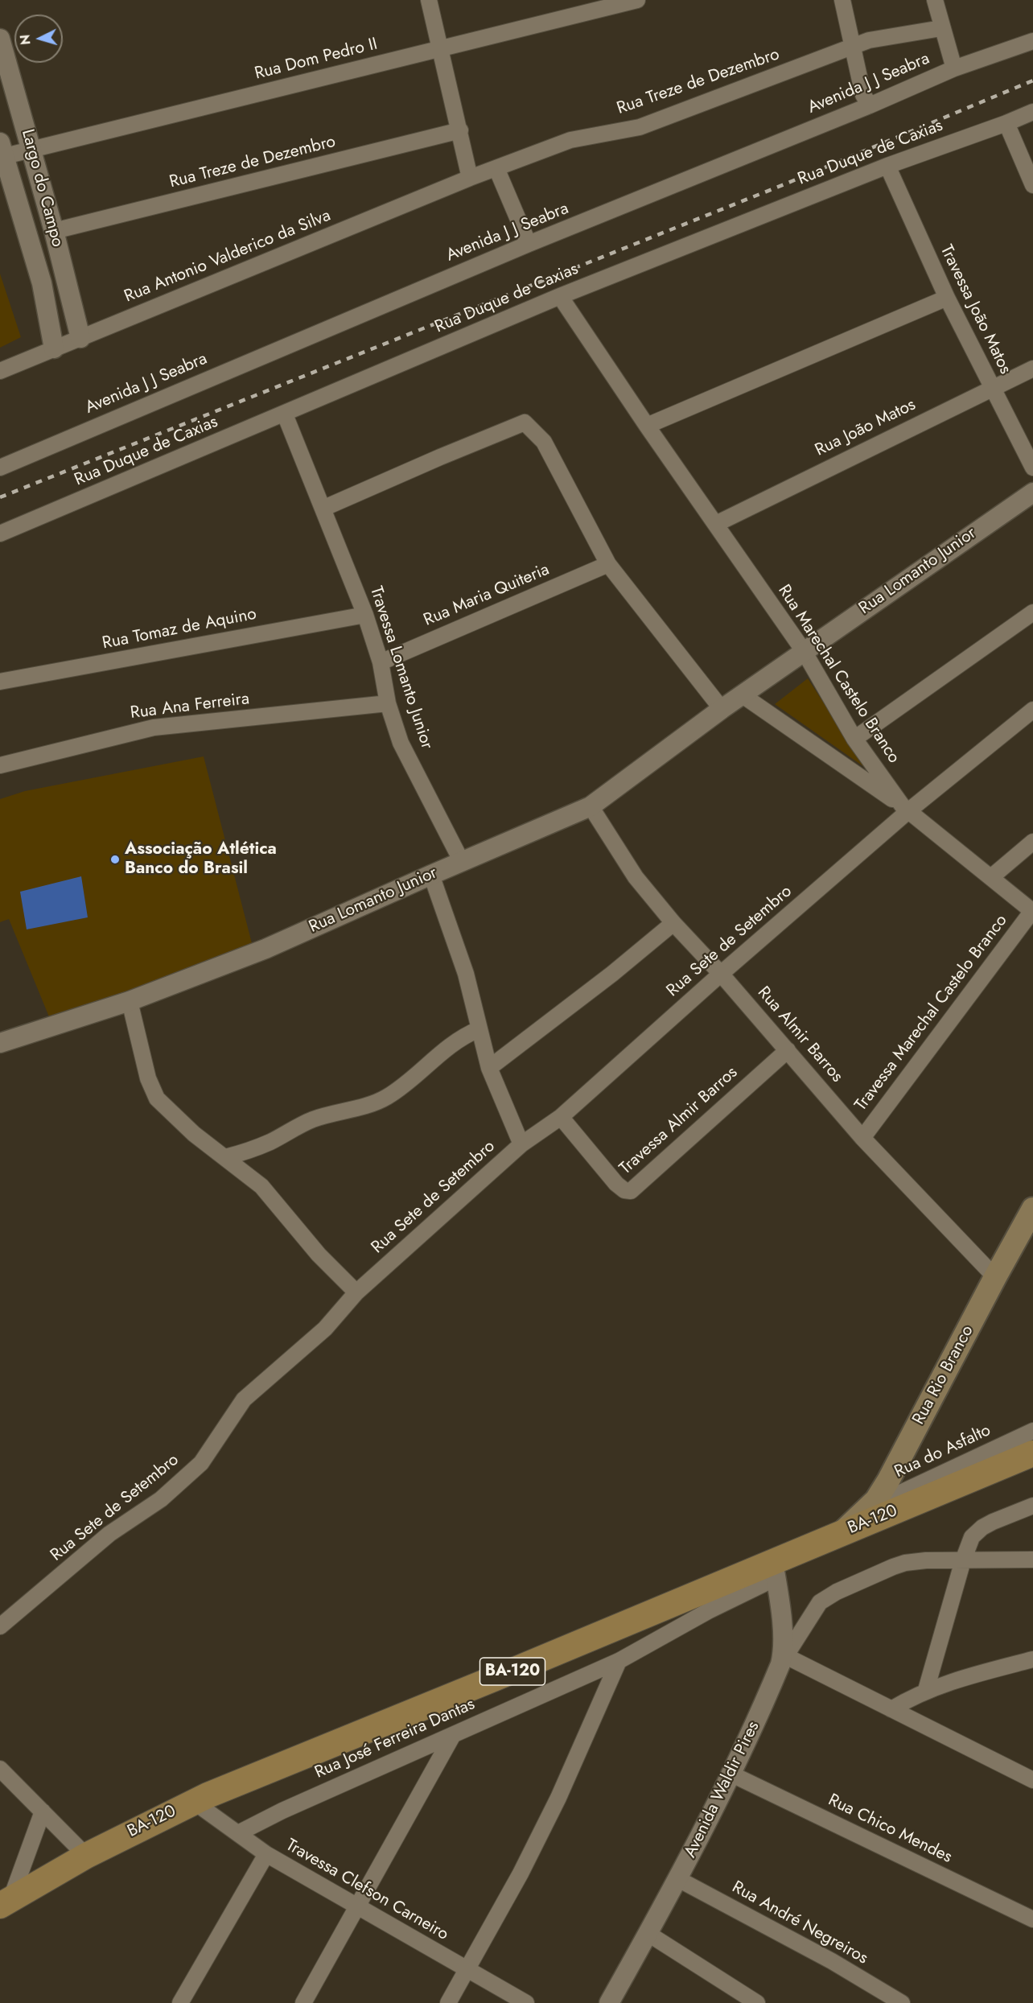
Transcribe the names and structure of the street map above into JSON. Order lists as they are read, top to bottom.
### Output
{
  "streets": {
    "main road": ["Rua Rio Branco", "BA-120"],
    "street": [
      "Rua Dom Pedro II",
      "Rua Treze de Dezembro",
      "Avenida J J Seabra",
      "Rua Duque de Caxias",
      "Largo do Campo",
      "Rua Antonio Valderico da Silva",
      "Travessa João Matos",
      "Rua João Matos",
      "Rua Lomanto Junior",
      "Rua Maria Quiteria",
      "Rua Tomaz de Aquino",
      "Travessa Lomanto Junior",
      "Rua Marechal Castelo Branco",
      "Rua Ana Ferreira",
      "Rua Sete de Setembro",
      "Travessa Marechal Castelo Branco",
      "Rua Almir Barros",
      "Travessa Almir Barros",
      "Rua do Asfalto",
      "Rua José Ferreira Dantas",
      "Avenida Waldir Pires",
      "Rua Chico Mendes",
      "Travessa Clefson Carneiro",
      "Rua André Negreiros"
    ]
  },
  "crossings": [
    ["Rua Dom Pedro II", "Largo do Campo"],
    ["Rua Treze de Dezembro", "Largo do Campo"],
    ["Rua Treze de Dezembro", "Rua Antonio Valderico da Silva"],
    ["Rua Duque de Caxias", "Travessa João Matos"],
    ["Rua Duque de Caxias", "Travessa Lomanto Junior"],
    ["Rua Duque de Caxias", "Rua Marechal Castelo Branco"],
    ["Largo do Campo", "Rua Antonio Valderico da Silva"],
    ["Travessa João Matos", "Rua João Matos"],
    ["Rua João Matos", "Rua Marechal Castelo Branco"],
    ["Rua Lomanto Junior", "Travessa Lomanto Junior"],
    ["Rua Lomanto Junior", "Rua Marechal Castelo Branco"],
    ["Rua Lomanto Junior", "Rua Almir Barros"],
    ["Rua Maria Quiteria", "Travessa Lomanto Junior"],
    ["Rua Tomaz de Aquino", "Travessa Lomanto Junior"],
    ["Travessa Lomanto Junior", "Rua Ana Ferreira"],
    ["Rua Marechal Castelo Branco", "Rua Sete de Setembro"],
    ["Rua Marechal Castelo Branco", "Travessa Marechal Castelo Branco"],
    ["Rua Sete de Setembro", "Rua Almir Barros"],
    ["Rua Sete de Setembro", "Travessa Almir Barros"],
    ["Travessa Marechal Castelo Branco", "Rua Almir Barros"],
    ["Rua Almir Barros", "Travessa Almir Barros"],
    ["Rua Almir Barros", "Rua Rio Branco"],
    ["Rua Rio Branco", "Rua do Asfalto"],
    ["Rua Rio Branco", "BA-120"],
    ["BA-120", "Rua José Ferreira Dantas"],
    ["BA-120", "Avenida Waldir Pires"],
    ["BA-120", "Travessa Clefson Carneiro"],
    ["Rua José Ferreira Dantas", "Avenida Waldir Pires"],
    ["Rua José Ferreira Dantas", "Travessa Clefson Carneiro"],
    ["Avenida Waldir Pires", "Rua Chico Mendes"],
    ["Avenida Waldir Pires", "Rua André Negreiros"]
  ],
  "places": ["Associação Atlética Banco do Brasil"],
  "north": "left"
}
